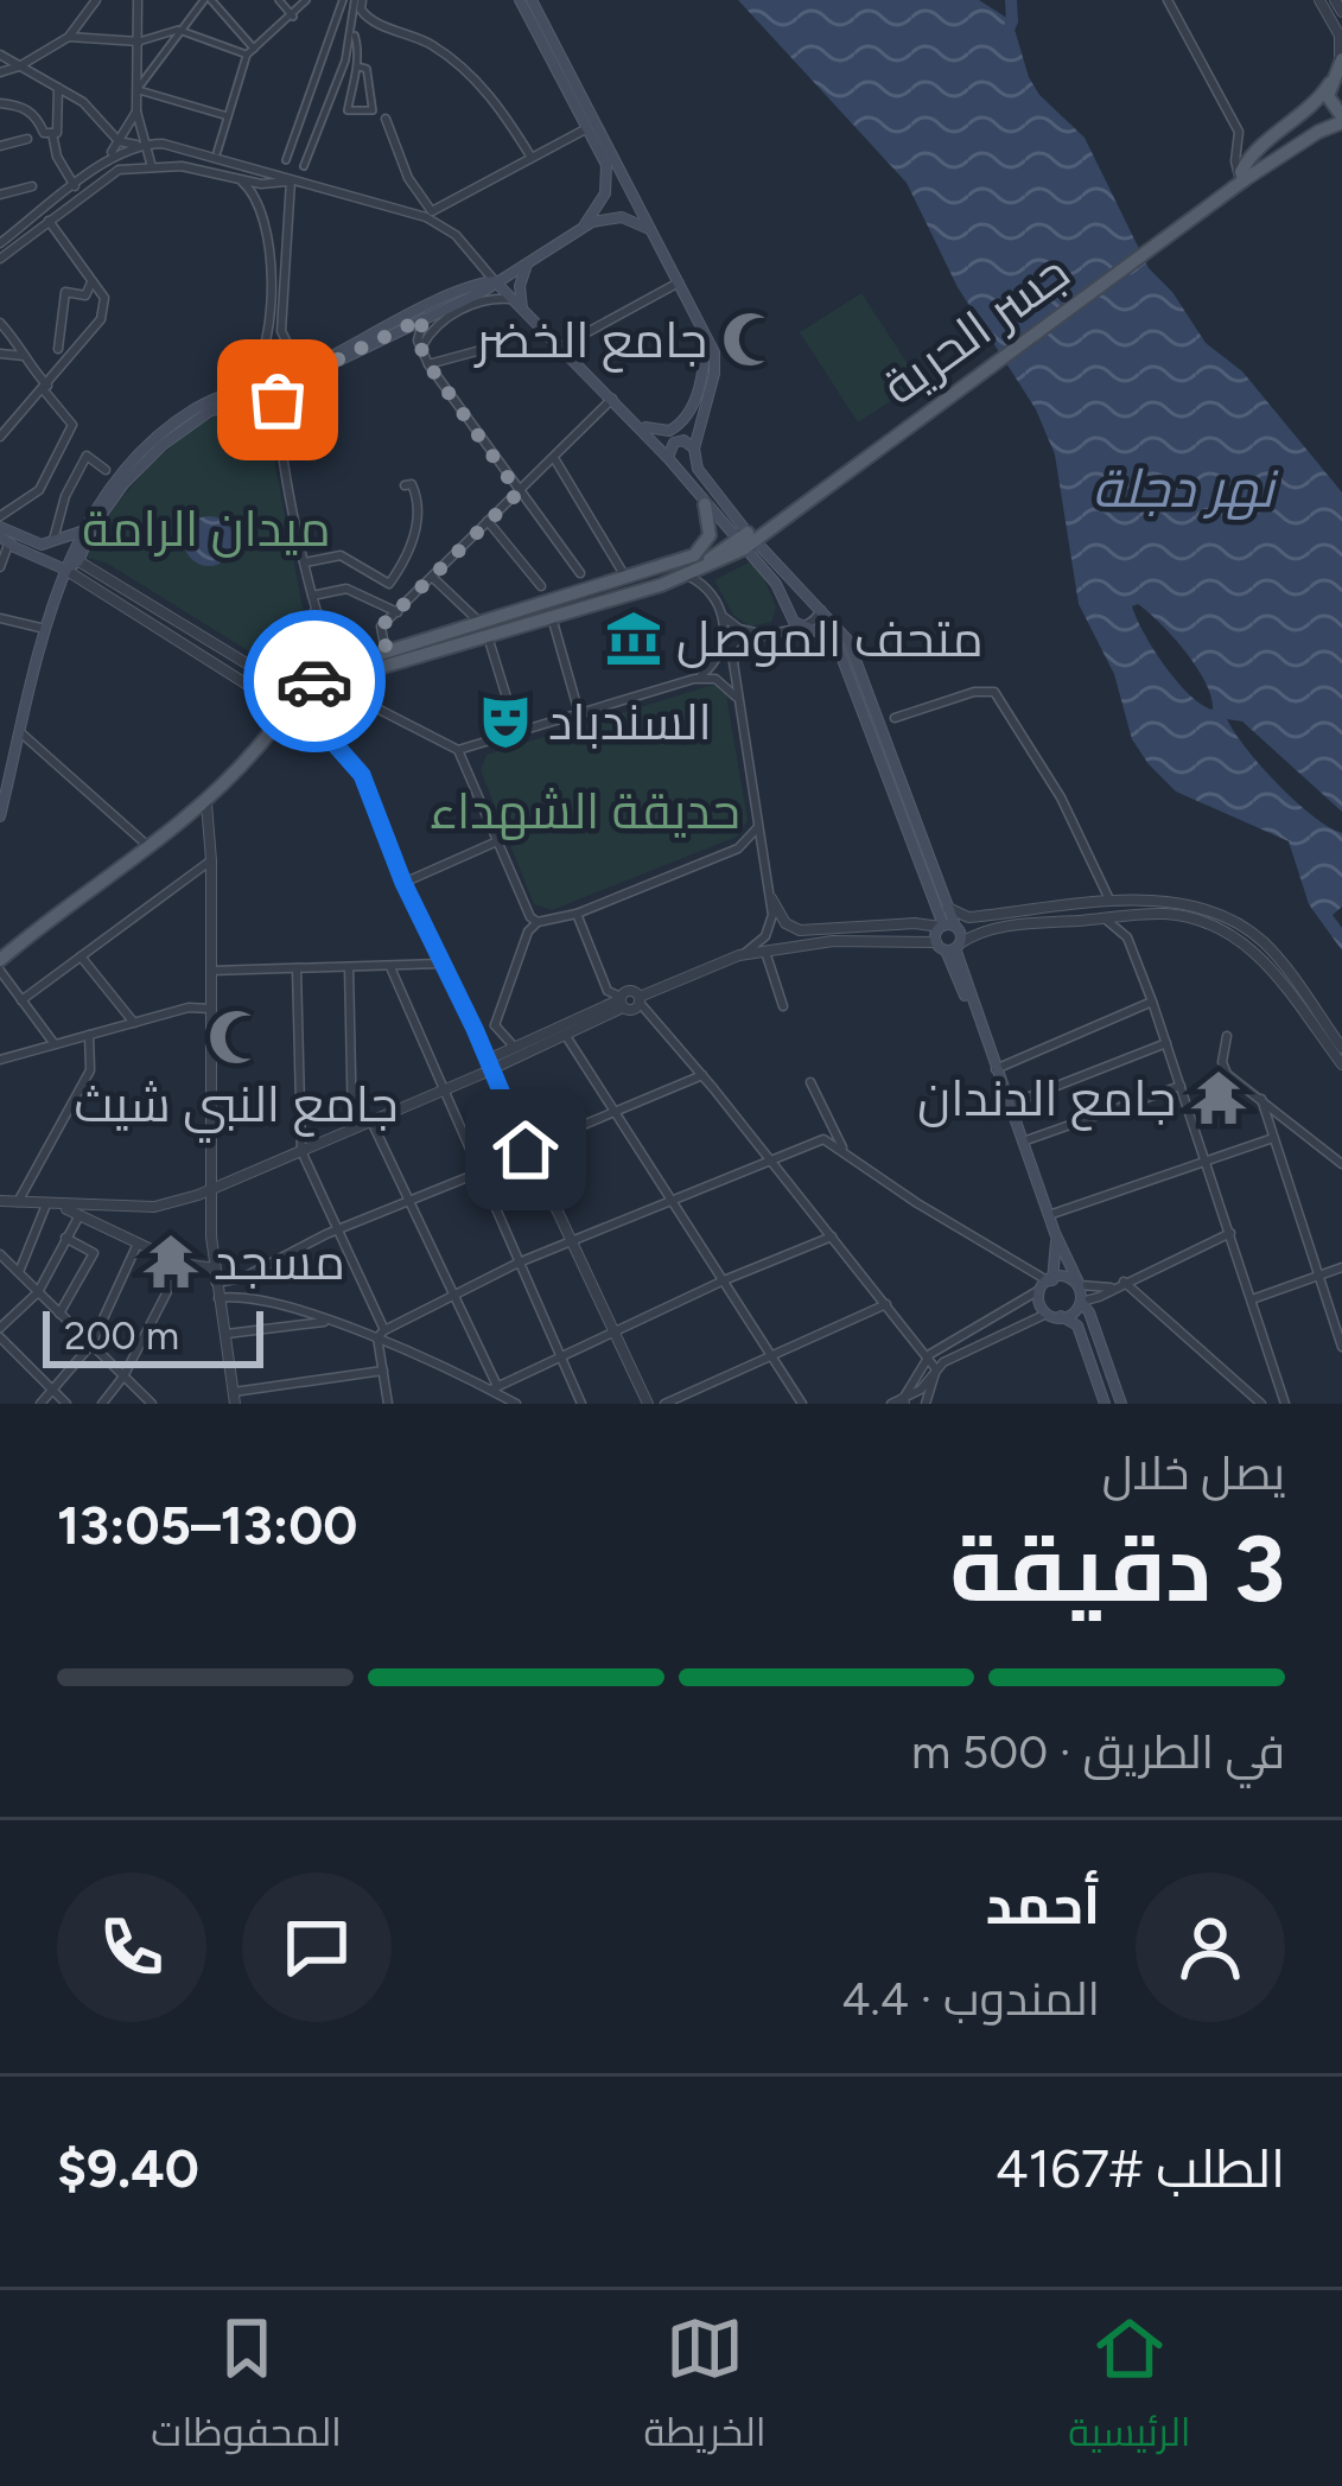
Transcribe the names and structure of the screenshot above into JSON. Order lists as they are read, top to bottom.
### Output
{
  "streets": {
    "main road": ["جسر الحرية"]
  },
  "water": ["نهر دجلة"],
  "parks": ["ميدان الرامة", "حديقة الشهداء"],
  "places": {
    "mosque": ["جامع الخضر", "جامع النبي شيث"],
    "museum": ["متحف الموصل"],
    "theatre": ["السندباد"],
    "temple": ["جامع الدندان", "مسجد"]
  },
  "scale_bar": "200 m",
  "page": {
    "scale": "200 m",
    "heading": ["3 دقيقة", "يصل خلال", "13:00–13:05"],
    "panel": [
      "أحمد",
      "المندوب · 4.4",
      "الطلب #4167",
      "$9.40"
    ],
    "bar": "في الطريق · 500 m",
    "tabs": ["الرئيسية", "الخريطة", "المحفوظات"]
  }
}
